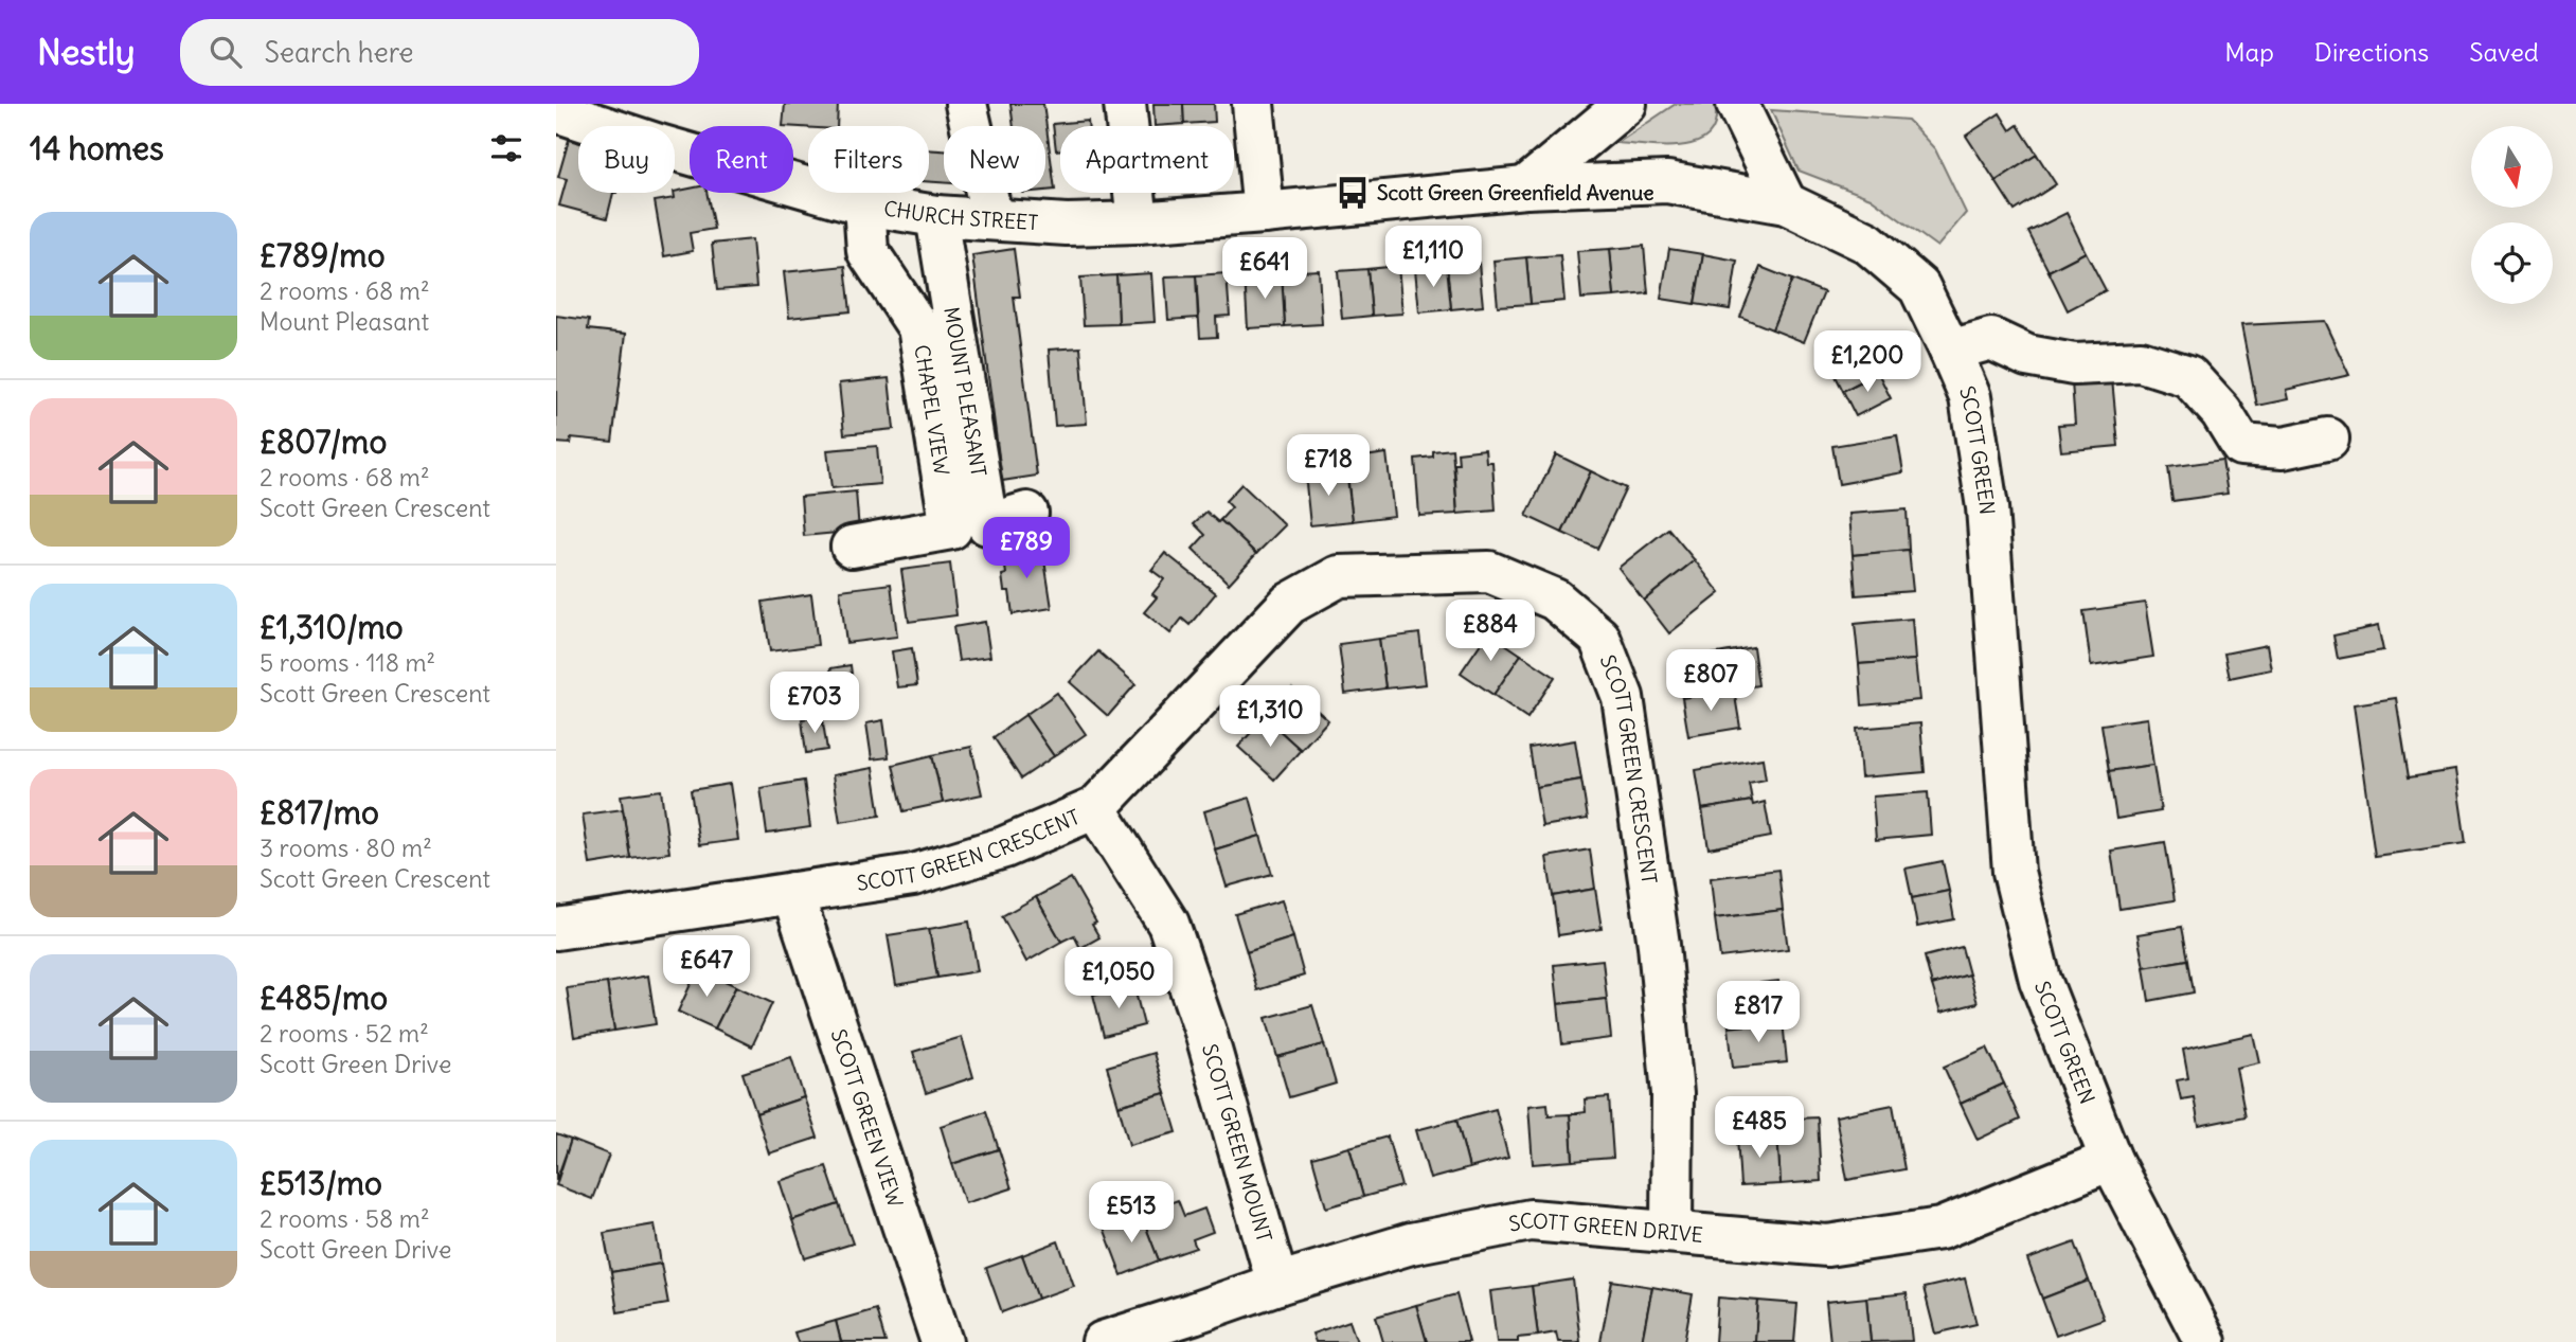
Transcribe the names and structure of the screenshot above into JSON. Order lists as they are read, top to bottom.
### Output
{
  "streets": {
    "street": [
      "CHURCH STREET",
      "MOUNT PLEASANT",
      "CHAPEL VIEW",
      "SCOTT GREEN",
      "SCOTT GREEN CRESCENT",
      "SCOTT GREEN VIEW",
      "SCOTT GREEN MOUNT",
      "SCOTT GREEN DRIVE"
    ]
  },
  "crossings": [
    ["CHURCH STREET", "MOUNT PLEASANT"],
    ["CHURCH STREET", "CHAPEL VIEW"],
    ["CHURCH STREET", "SCOTT GREEN"],
    ["SCOTT GREEN", "SCOTT GREEN DRIVE"],
    ["SCOTT GREEN CRESCENT", "SCOTT GREEN VIEW"],
    ["SCOTT GREEN CRESCENT", "SCOTT GREEN MOUNT"],
    ["SCOTT GREEN CRESCENT", "SCOTT GREEN DRIVE"],
    ["SCOTT GREEN MOUNT", "SCOTT GREEN DRIVE"]
  ],
  "places": {
    "bus stop": ["Scott Green Greenfield Avenue"]
  },
  "north": "bottom",
  "page": {
    "header": "Nestly",
    "search": "Search here",
    "nav": ["Map", "Directions", "Saved"],
    "heading": "14 homes",
    "chip": [
      "Buy",
      "Rent",
      "Filters",
      "New",
      "Apartment"
    ],
    "list": [
      {
        "name": "£789/mo",
        "note": "2 rooms · 68 m² · Mount Pleasant"
      },
      {
        "name": "£807/mo",
        "note": "2 rooms · 68 m² · Scott Green Crescent"
      },
      {
        "name": "£1,310/mo",
        "note": "5 rooms · 118 m² · Scott Green Crescent"
      },
      {
        "name": "£817/mo",
        "note": "3 rooms · 80 m² · Scott Green Crescent"
      },
      {
        "name": "£485/mo",
        "note": "2 rooms · 52 m² · Scott Green Drive"
      },
      {
        "name": "£513/mo",
        "note": "2 rooms · 58 m² · Scott Green Drive"
      }
    ],
    "price": [
      "£1,110",
      "£641",
      "£1,200",
      "£718",
      "£789",
      "£884",
      "£807",
      "£703",
      "£1,310",
      "£647",
      "£1,050",
      "£817",
      "£485",
      "£513"
    ]
  }
}
